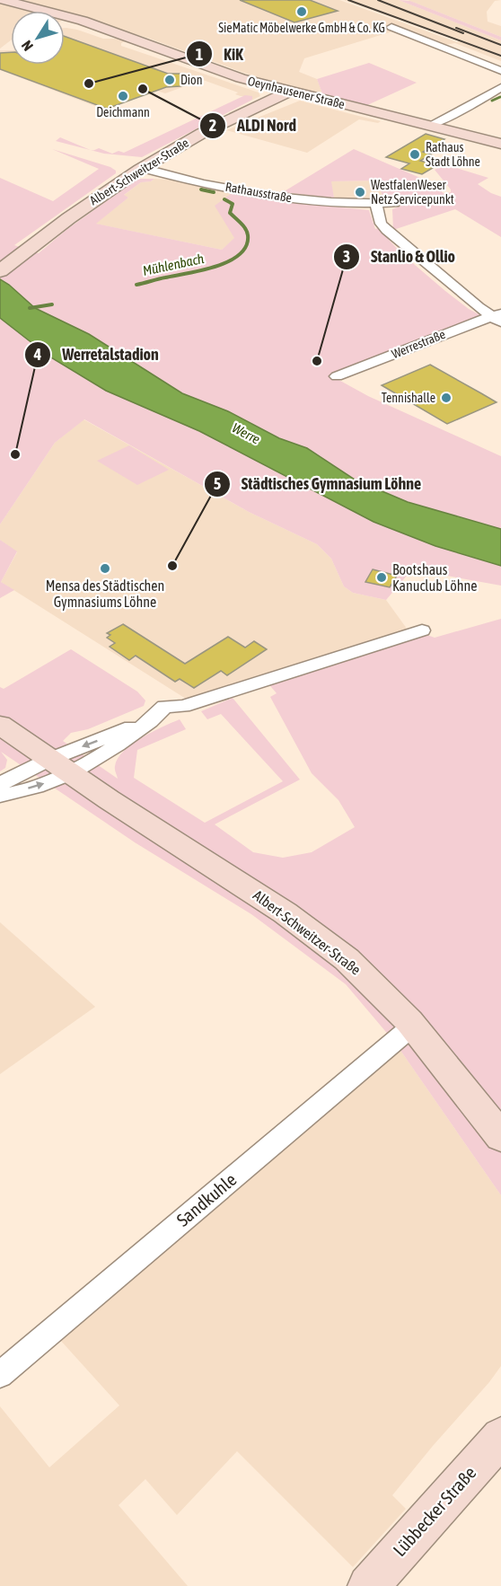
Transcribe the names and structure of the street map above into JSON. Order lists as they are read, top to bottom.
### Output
{
  "streets": {
    "main road": ["Oeynhausener Straße", "Albert-Schweitzer-Straße", "Lübbecker Straße"],
    "street": ["Rathausstraße", "Werrestraße", "Sandkuhle"]
  },
  "crossings": [
    ["Oeynhausener Straße", "Albert-Schweitzer-Straße"],
    ["Albert-Schweitzer-Straße", "Rathausstraße"],
    ["Albert-Schweitzer-Straße", "Sandkuhle"]
  ],
  "water": ["Mühlenbach", "Werre"],
  "places": [
    "SieMatic Möbelwerke GmbH & Co. KG",
    "Dion",
    "KiK",
    "ALDI Nord",
    "Deichmann",
    "Rathaus Stadt Löhne",
    "WestfalenWeser Netz Servicepunkt",
    "Stanlio & Ollio",
    "Tennishalle",
    "Werretalstadion",
    "Städtisches Gymnasium Löhne",
    "Mensa des Städtischen Gymnasiums Löhne",
    "Bootshaus Kanuclub Löhne"
  ],
  "north": "bottom left"
}
